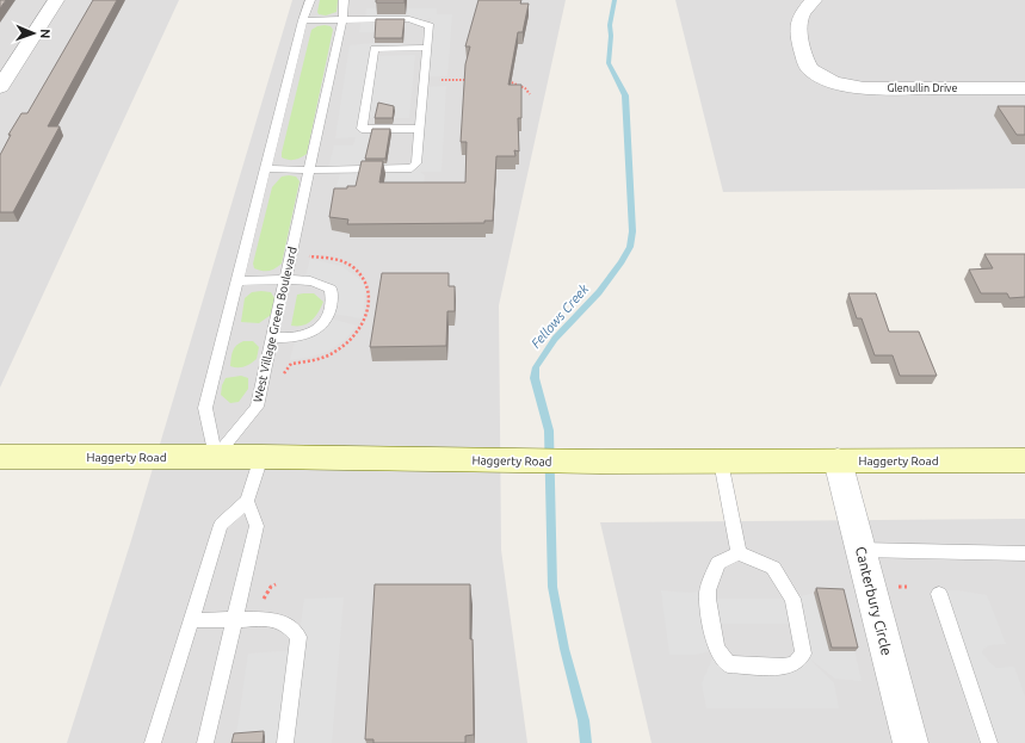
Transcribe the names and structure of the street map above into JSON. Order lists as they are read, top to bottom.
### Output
{
  "streets": {
    "main road": ["Haggerty Road"],
    "street": ["Glenullin Drive", "Canterbury Circle"],
    "lane": ["West Village Green Boulevard"]
  },
  "crossings": [
    ["West Village Green Boulevard", "Haggerty Road"],
    ["Haggerty Road", "Canterbury Circle"]
  ],
  "water": ["Fellows Creek"],
  "north": "right"
}
